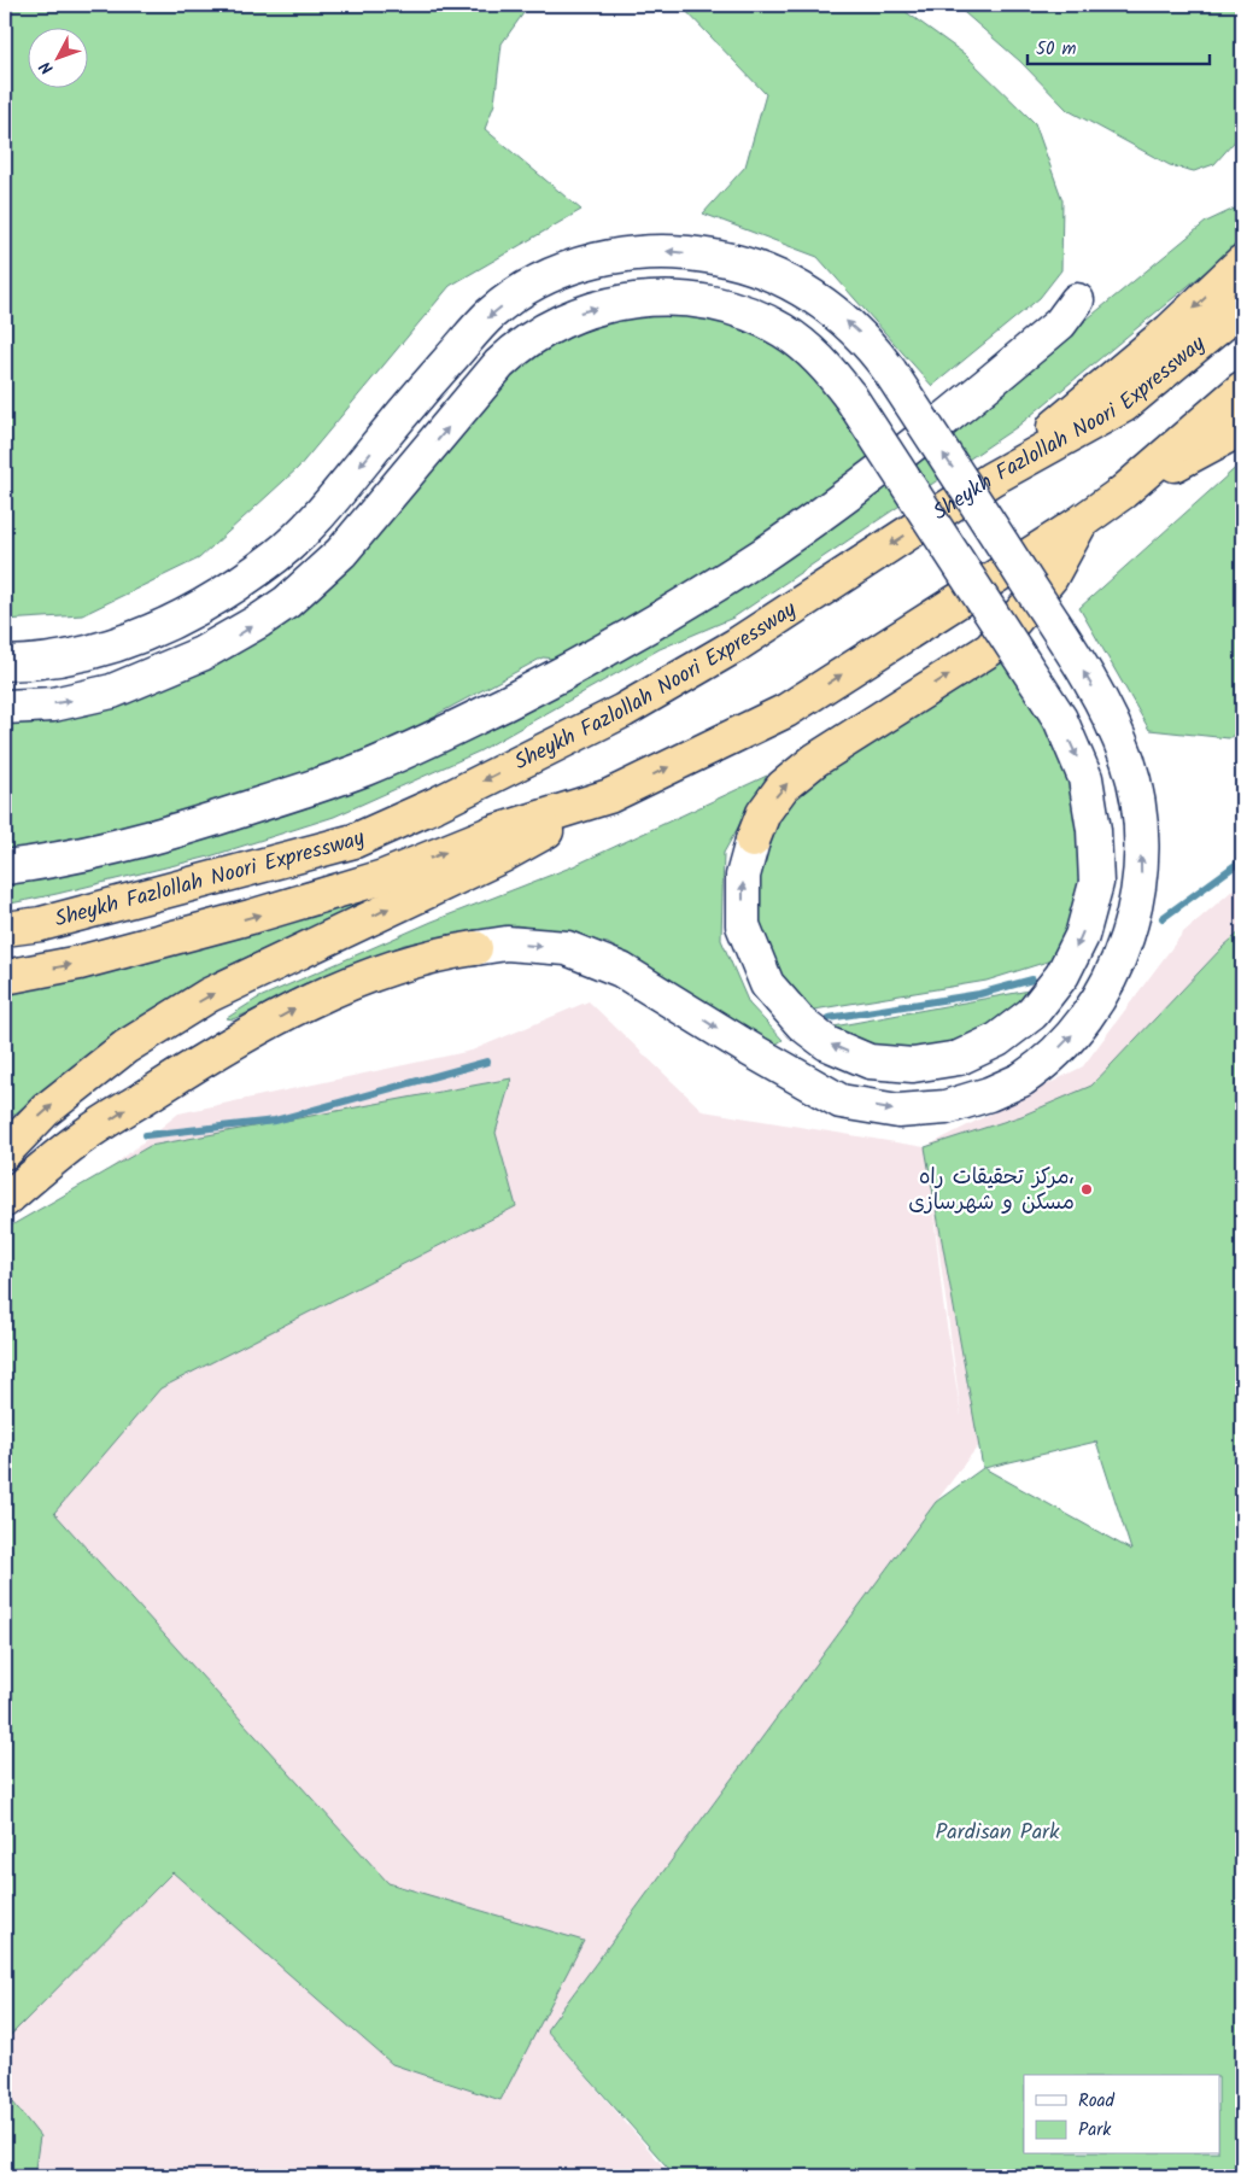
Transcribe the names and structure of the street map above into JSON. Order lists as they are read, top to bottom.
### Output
{
  "streets": {
    "highway": ["Sheykh Fazlollah Noori Expressway"]
  },
  "parks": ["Pardisan Park"],
  "places": ["مرکز تحقیقات راه، مسکن و شهرسازی"],
  "legend": ["Road", "Park"],
  "scale_bar": "50 m",
  "north": "bottom left"
}
